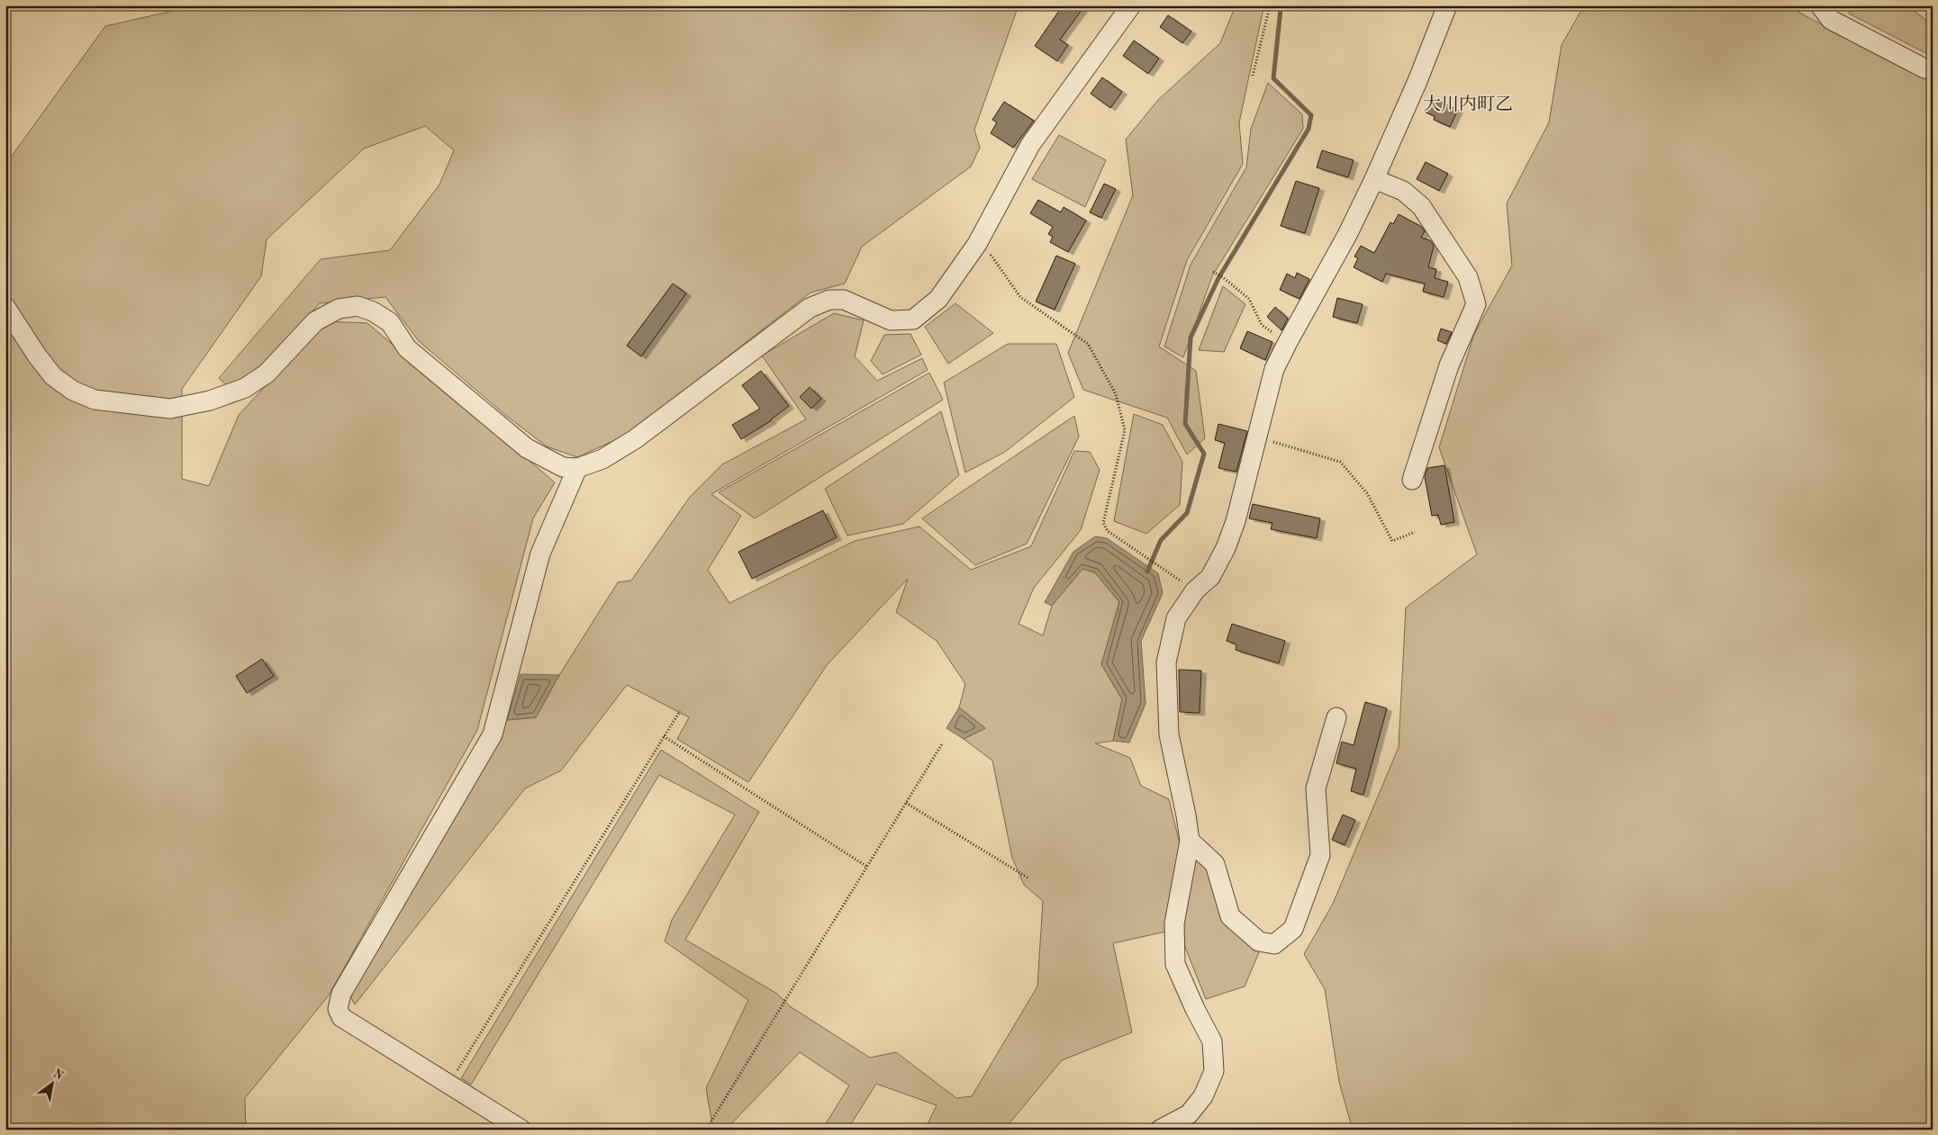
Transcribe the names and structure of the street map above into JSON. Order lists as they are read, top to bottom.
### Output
{
  "districts": ["大川内町乙"],
  "north": "top right"
}
